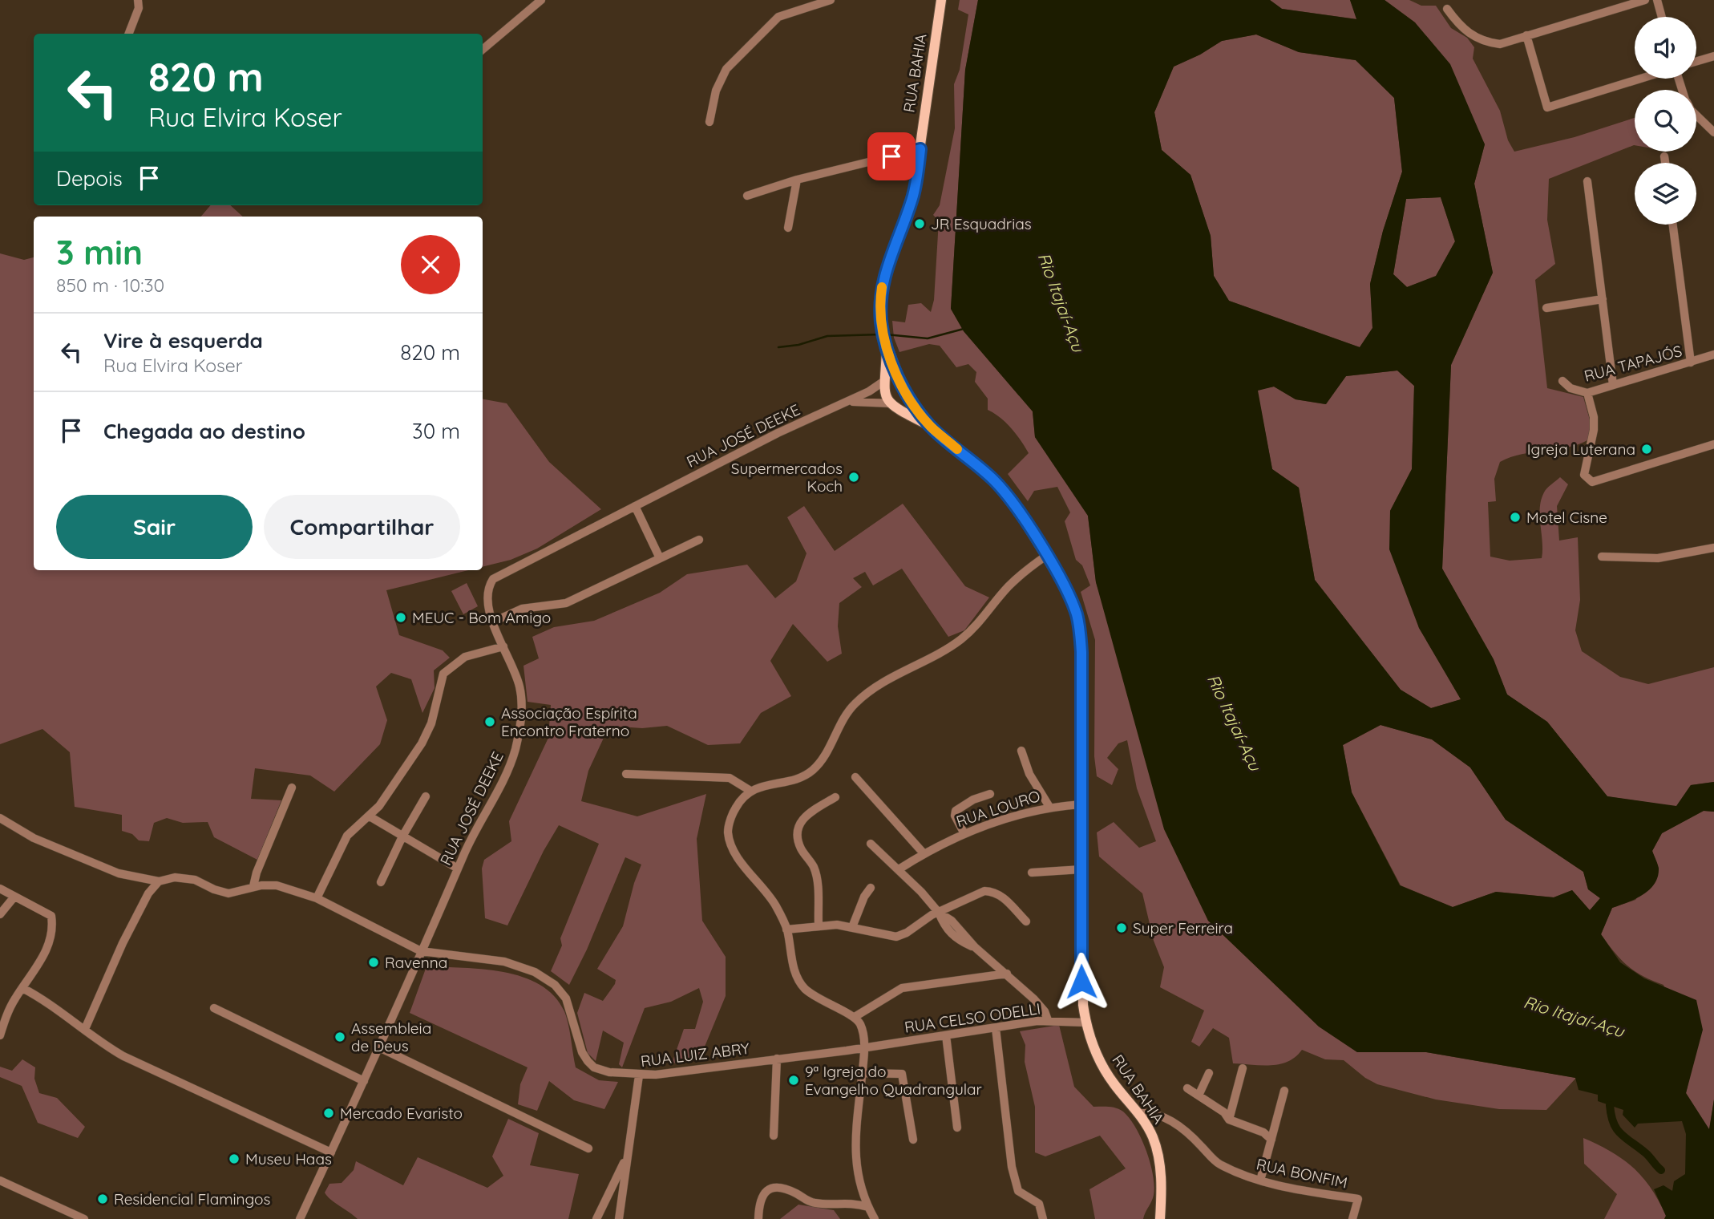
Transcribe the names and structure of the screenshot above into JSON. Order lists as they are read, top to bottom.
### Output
{
  "streets": {
    "main road": ["RUA BAHIA"],
    "street": [
      "RUA TAPAJÓS",
      "RUA JOSÉ DEEKE",
      "RUA LOURO",
      "RUA CELSO ODELLI",
      "RUA LUIZ ABRY",
      "RUA BONFIM"
    ]
  },
  "crossings": [
    ["RUA BAHIA", "RUA JOSÉ DEEKE"],
    ["RUA BAHIA", "RUA LOURO"],
    ["RUA BAHIA", "RUA CELSO ODELLI"],
    ["RUA BAHIA", "RUA BONFIM"],
    ["RUA JOSÉ DEEKE", "RUA LUIZ ABRY"],
    ["RUA CELSO ODELLI", "RUA LUIZ ABRY"]
  ],
  "water": ["Rio Itajaí-Açu"],
  "places": [
    "JR Esquadrias",
    "Igreja Luterana",
    "Supermercados Koch",
    "Motel Cisne",
    "MEUC - Bom Amigo",
    "Associação Espírita Encontro Fraterno",
    "Super Ferreira",
    "Ravenna",
    "Assembleia de Deus",
    "9ª Igreja do Evangelho Quadrangular",
    "Mercado Evaristo",
    "Museu Haas",
    "Residencial Flamingos"
  ],
  "page": {
    "turn": ["820 m", "Rua Elvira Koser"],
    "then": "Depois",
    "heading": ["3 min", "850 m · 10:30"],
    "list": [
      {
        "name": "Vire à esquerda",
        "note": "Rua Elvira Koser",
        "value": "820 m"
      },
      {
        "name": "Chegada ao destino",
        "value": "30 m"
      }
    ],
    "buttons": ["Sair", "Compartilhar"]
  }
}
